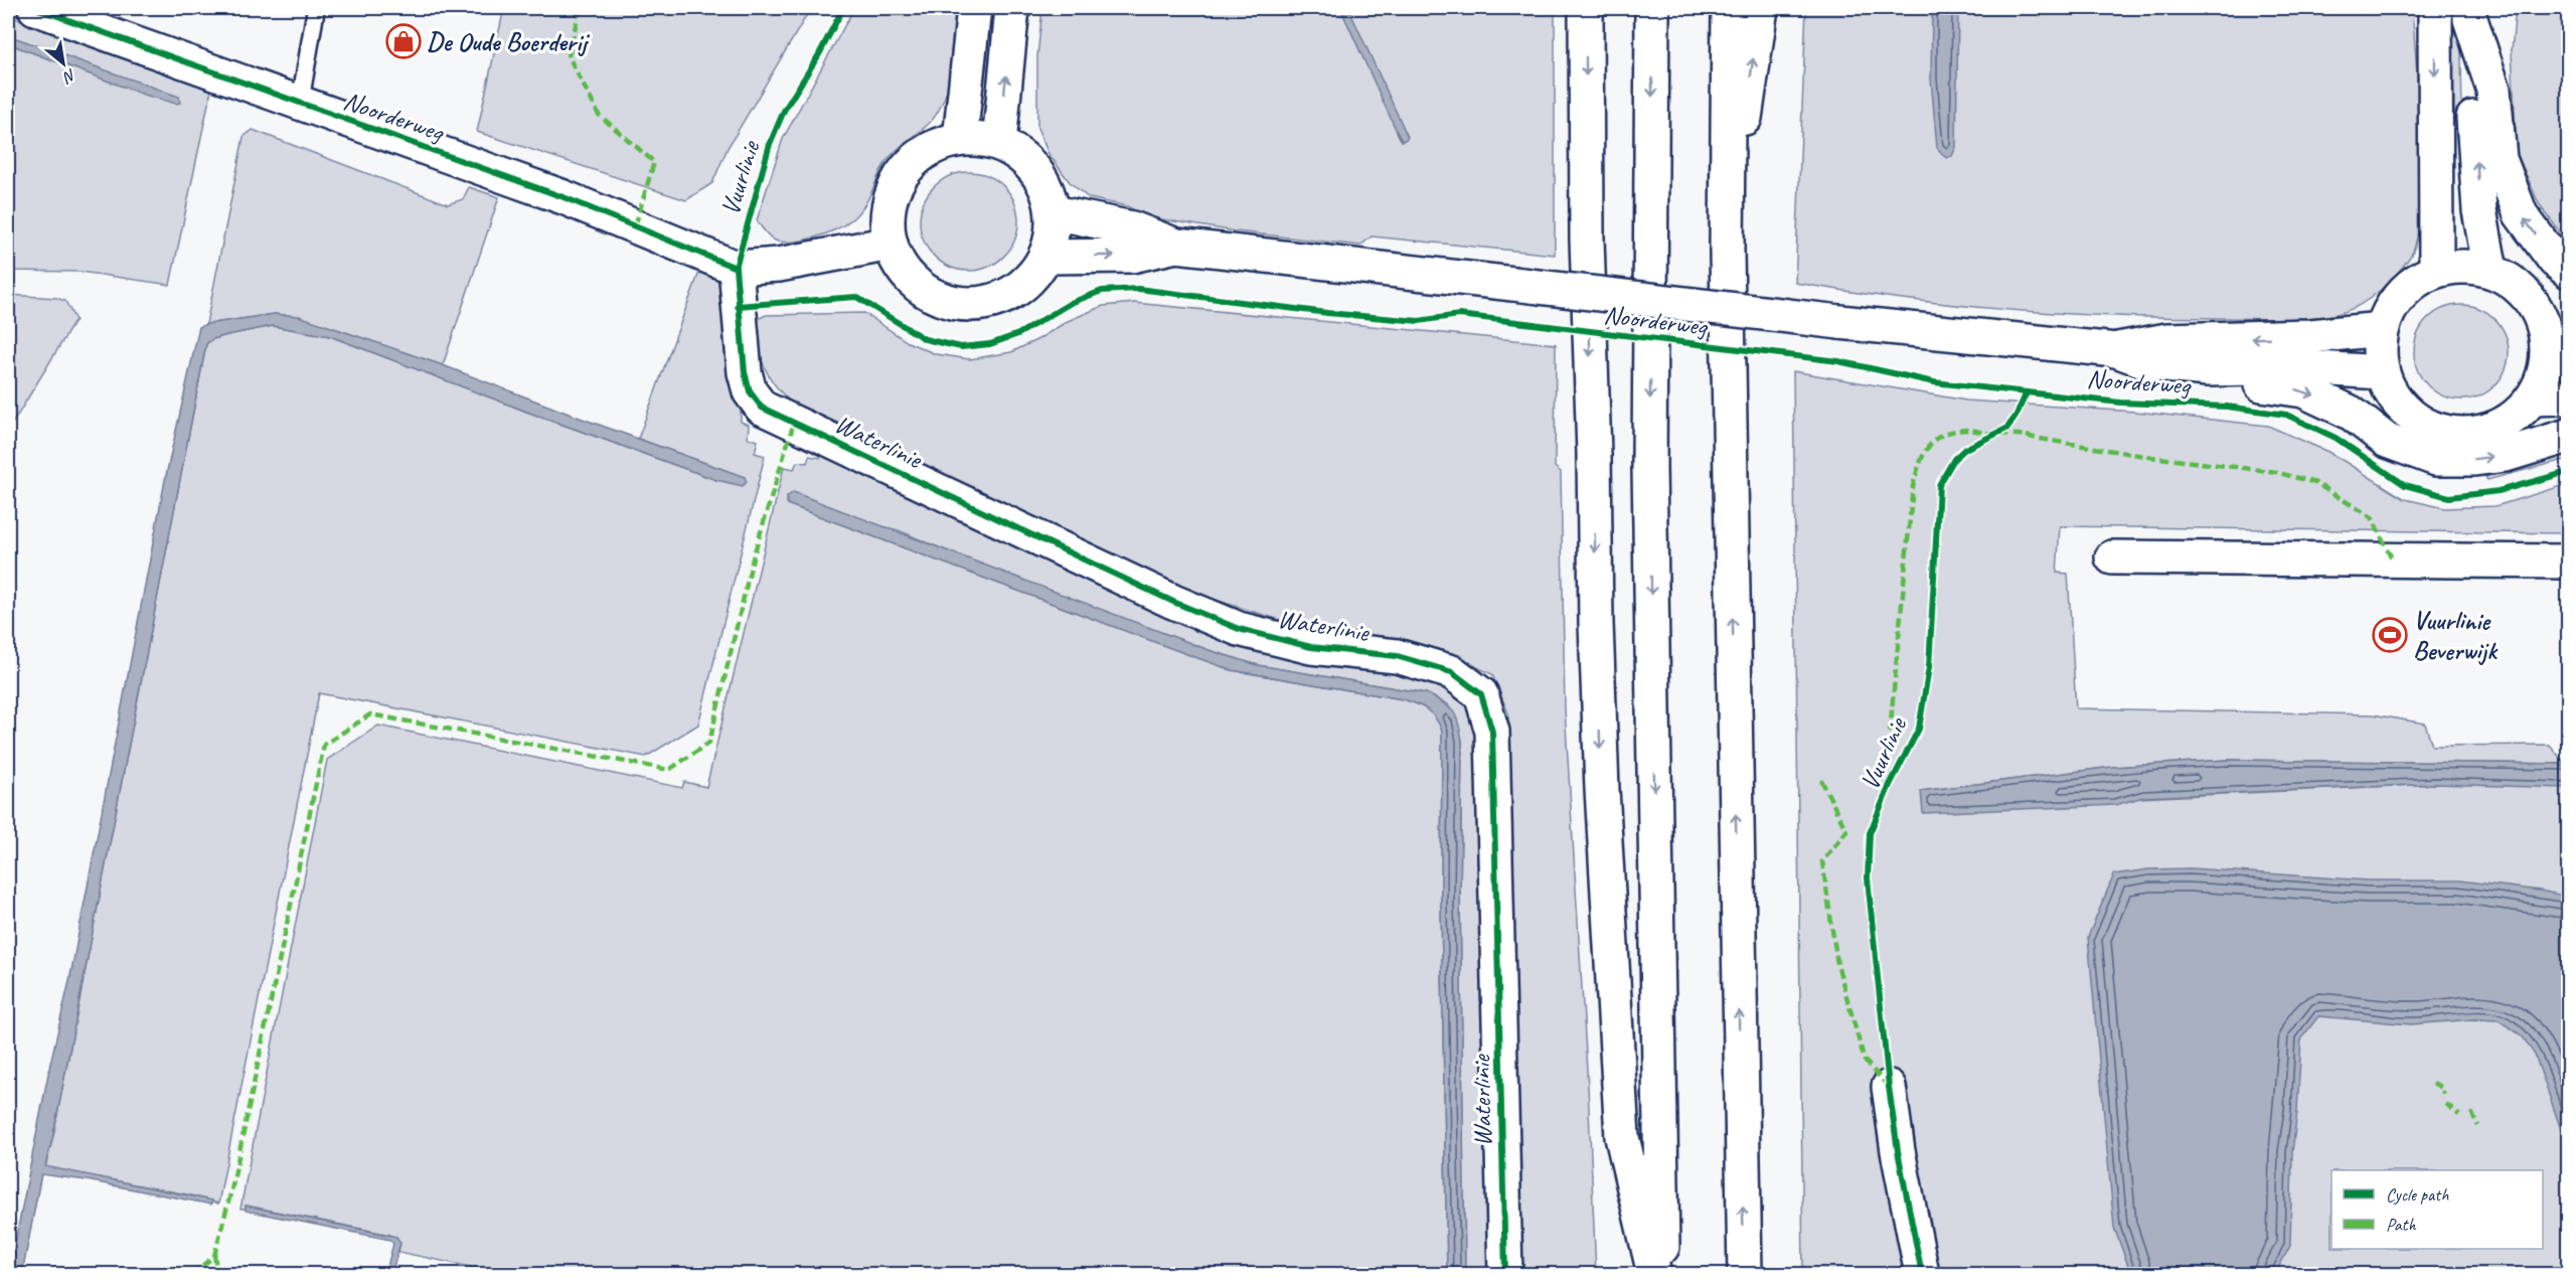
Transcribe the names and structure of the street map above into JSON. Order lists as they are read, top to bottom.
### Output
{
  "streets": {
    "main road": ["Noorderweg", "Waterlinie"],
    "cycle path": ["Vuurlinie"]
  },
  "crossings": [
    ["Noorderweg", "Waterlinie"]
  ],
  "places": {
    "shop": ["De Oude Boerderij"],
    "sports": ["Vuurlinie Beverwijk"]
  },
  "legend": ["Cycle path", "Path"],
  "north": "bottom right"
}
